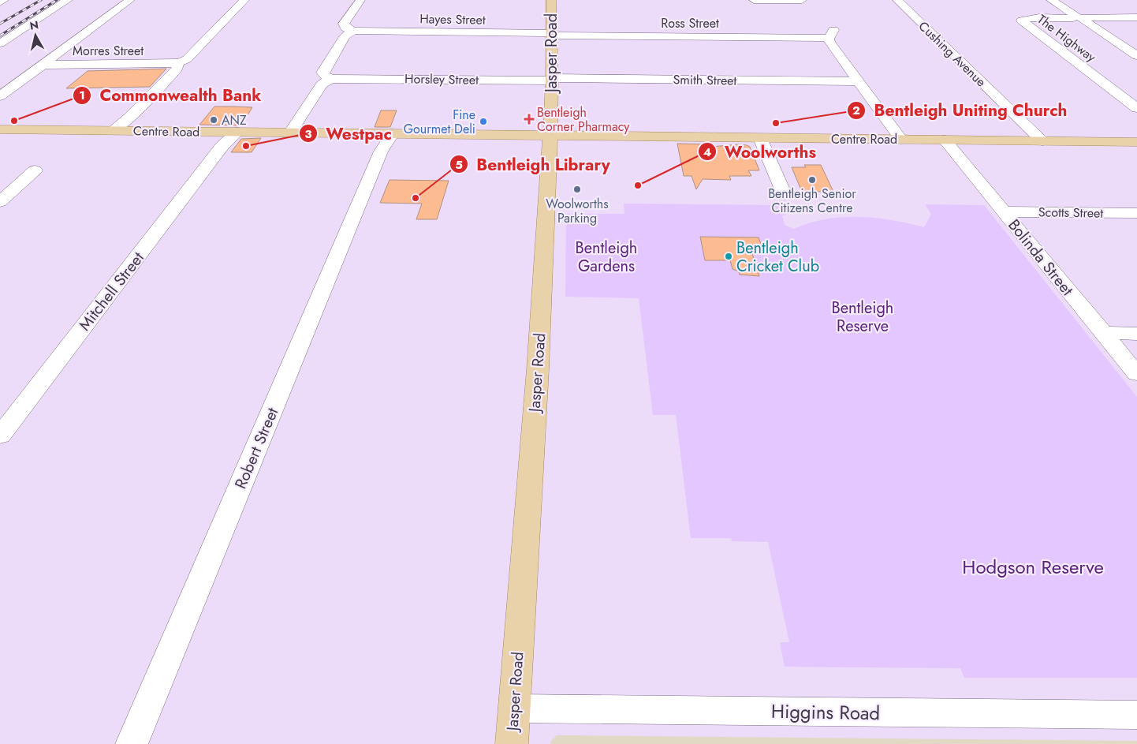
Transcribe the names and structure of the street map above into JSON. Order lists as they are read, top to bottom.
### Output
{
  "streets": {
    "main road": ["Jasper Road", "Centre Road"],
    "street": [
      "Hayes Street",
      "Ross Street",
      "The Highway",
      "Morres Street",
      "Cushing Avenue",
      "Horsley Street",
      "Smith Street",
      "Scotts Street",
      "Bolinda Street",
      "Mitchell Street",
      "Robert Street",
      "Higgins Road"
    ]
  },
  "crossings": [
    ["Hayes Street", "Ross Street"],
    ["Hayes Street", "Jasper Road"],
    ["Ross Street", "Jasper Road"],
    ["Ross Street", "Smith Street"],
    ["Jasper Road", "Horsley Street"],
    ["Jasper Road", "Smith Street"],
    ["Jasper Road", "Centre Road"],
    ["Jasper Road", "Higgins Road"],
    ["Cushing Avenue", "Centre Road"],
    ["Horsley Street", "Smith Street"],
    ["Centre Road", "Bolinda Street"],
    ["Centre Road", "Mitchell Street"],
    ["Centre Road", "Robert Street"],
    ["Scotts Street", "Bolinda Street"]
  ],
  "parks": ["Bentleigh Gardens", "Bentleigh Reserve", "Hodgson Reserve"],
  "places": {
    "health": ["Bentleigh Corner Pharmacy"],
    "other": [
      "ANZ",
      "Commonwealth Bank",
      "Fine Gourmet Deli",
      "Bentleigh Uniting Church",
      "Westpac",
      "Bentleigh Senior Citizens Centre",
      "Woolworths",
      "Woolworths Parking",
      "Bentleigh Library",
      "Bentleigh Cricket Club"
    ]
  },
  "north": "top"
}
